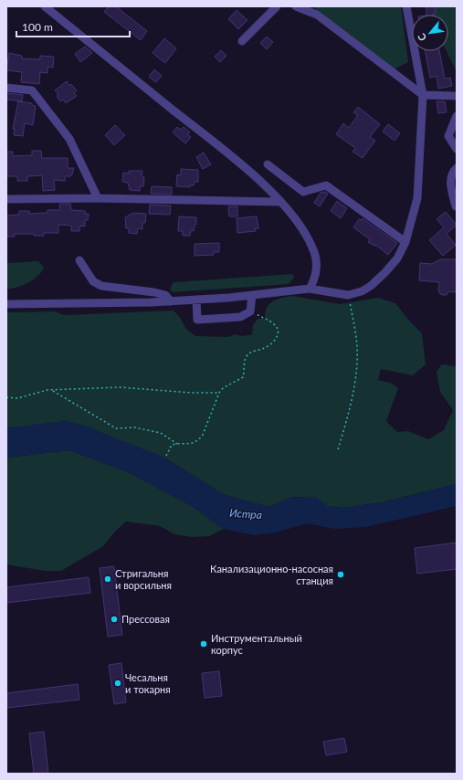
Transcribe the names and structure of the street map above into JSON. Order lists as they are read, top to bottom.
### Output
{
  "water": ["Истра"],
  "places": [
    "Канализационно-насосная станция",
    "Стригальня и ворсильня",
    "Прессовая",
    "Инструментальный корпус",
    "Чесальня и токарня"
  ],
  "scale_bar": "100 m",
  "north": "bottom left"
}
